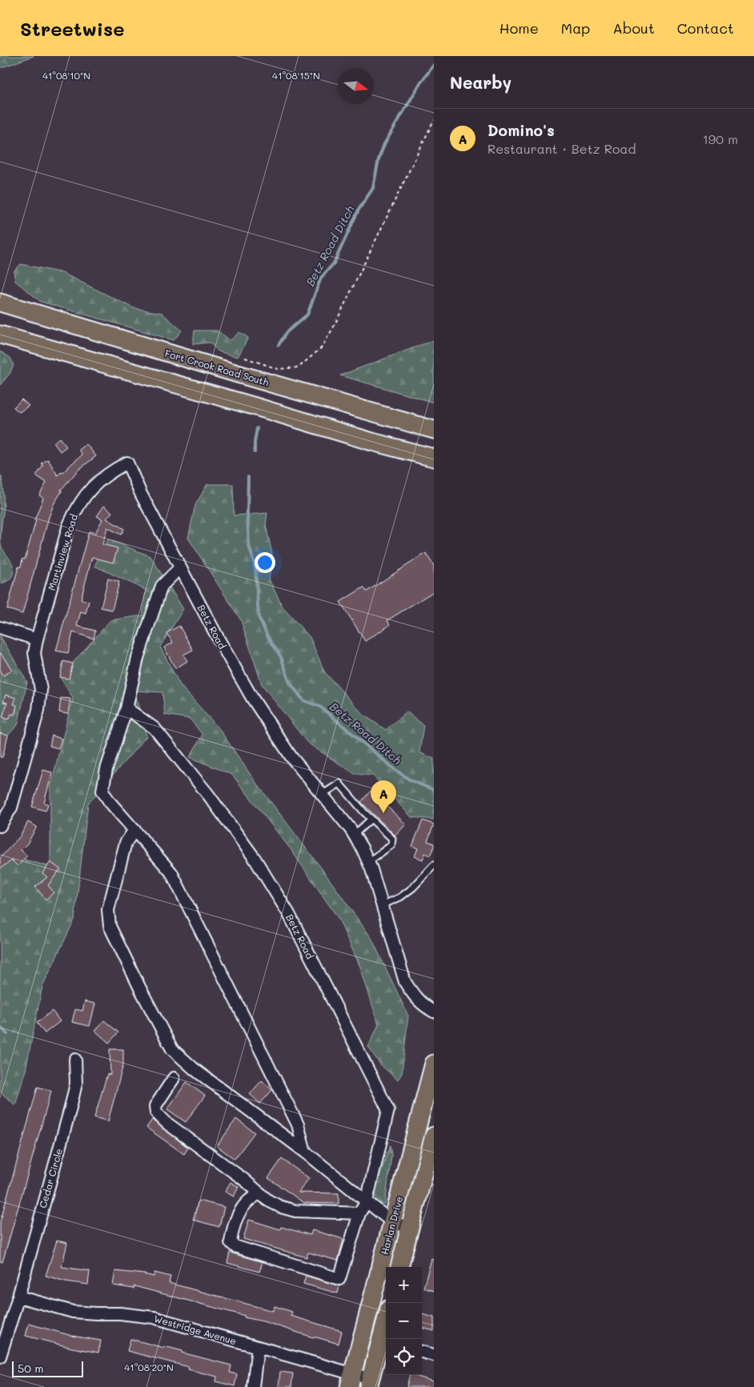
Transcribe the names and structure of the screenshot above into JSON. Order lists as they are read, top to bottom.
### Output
{
  "streets": {
    "main road": ["Fort Crook Road South", "Harlan Drive"],
    "street": [
      "Martinview Road",
      "Betz Road",
      "Cedar Circle",
      "Westridge Avenue"
    ]
  },
  "crossings": [
    ["Martinview Road", "Betz Road"],
    ["Cedar Circle", "Westridge Avenue"],
    ["Harlan Drive", "Westridge Avenue"]
  ],
  "water": ["Betz Road Ditch"],
  "scale_bar": "50 m",
  "north": "right",
  "page": {
    "header": "Streetwise",
    "nav": [
      "Home",
      "Map",
      "About",
      "Contact"
    ],
    "heading": "Nearby",
    "list": [
      {
        "mark": "A",
        "name": "Domino's",
        "note": "Restaurant · Betz Road",
        "value": "190 m"
      }
    ],
    "pins": "A",
    "map_buttons": ["+", "−"],
    "scale": "50 m"
  },
  "coordinates": ["41°08'10\"N", "41°08'15\"N", "41°08'20\"N"]
}
